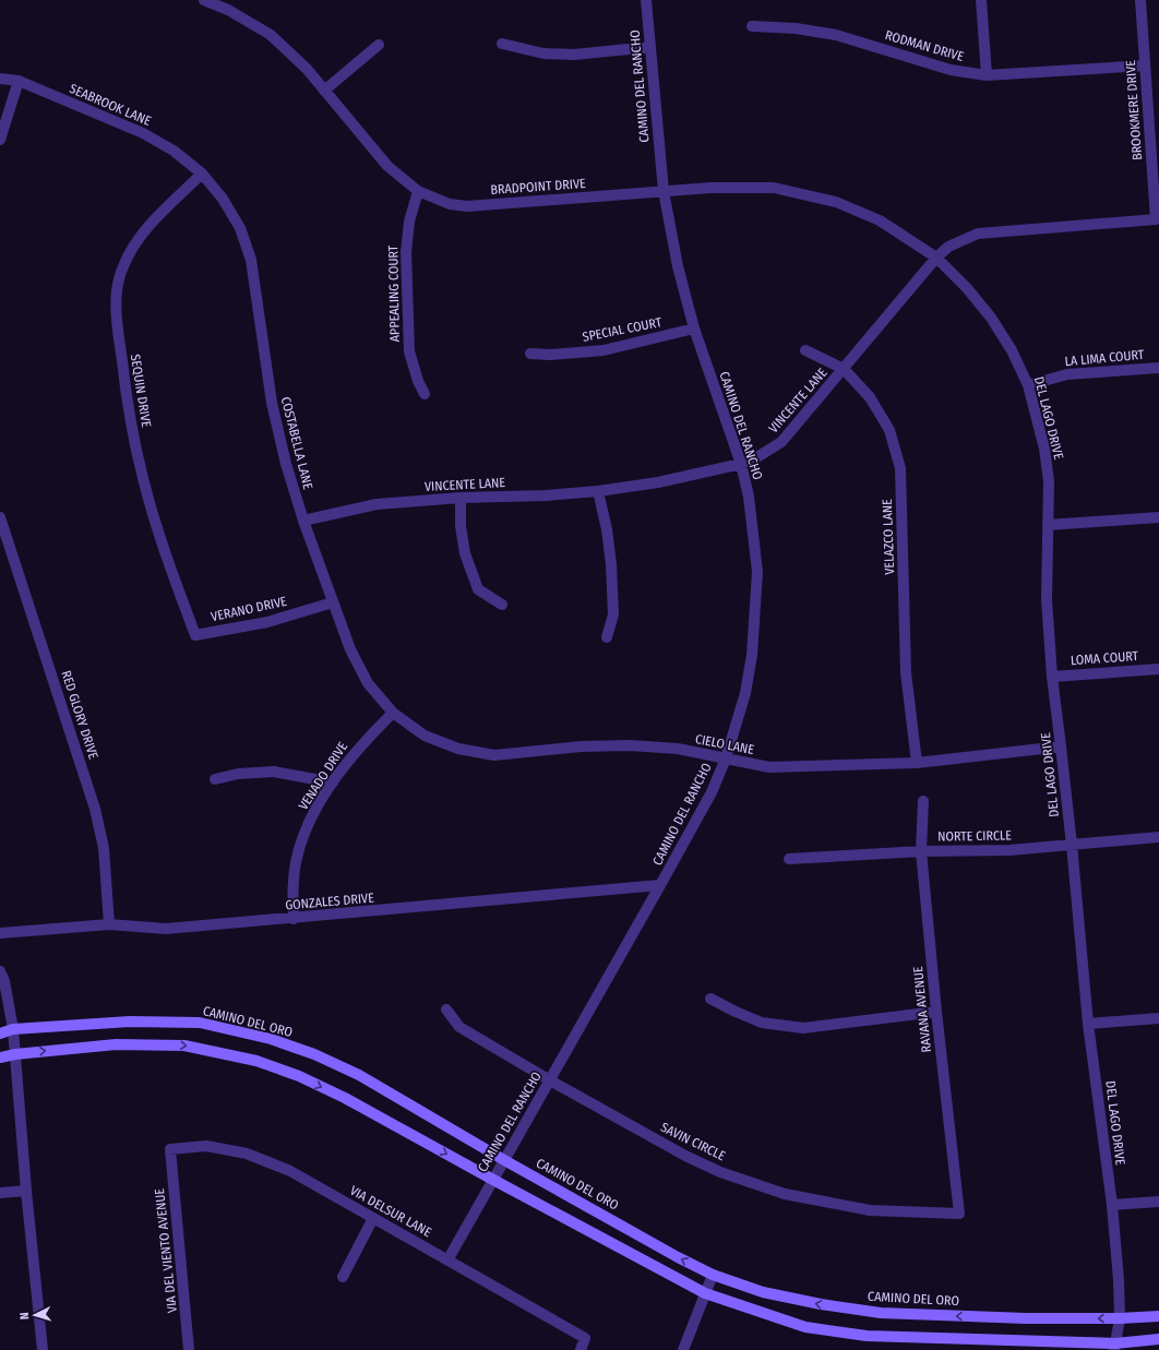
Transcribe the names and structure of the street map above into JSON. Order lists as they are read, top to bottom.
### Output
{
  "streets": {
    "street": [
      "RODMAN DRIVE",
      "CAMINO DEL RANCHO",
      "SEABROOK LANE",
      "BROOKMERE DRIVE",
      "BRADPOINT DRIVE",
      "APPEALING COURT",
      "SPECIAL COURT",
      "LA LIMA COURT",
      "SEQUIN DRIVE",
      "VINCENTE LANE",
      "DEL LAGO DRIVE",
      "COSTABELLA LANE",
      "VELAZCO LANE",
      "VERANO DRIVE",
      "LOMA COURT",
      "RED GLORY DRIVE",
      "CIELO LANE",
      "VENADO DRIVE",
      "NORTE CIRCLE",
      "GONZALES DRIVE",
      "RAVANA AVENUE",
      "CAMINO DEL ORO",
      "SAVIN CIRCLE",
      "VIA DELSUR LANE",
      "VIA DEL VIENTO AVENUE"
    ]
  },
  "crossings": [
    ["RODMAN DRIVE", "BROOKMERE DRIVE"],
    ["CAMINO DEL RANCHO", "BRADPOINT DRIVE"],
    ["CAMINO DEL RANCHO", "SPECIAL COURT"],
    ["CAMINO DEL RANCHO", "VINCENTE LANE"],
    ["CAMINO DEL RANCHO", "CIELO LANE"],
    ["CAMINO DEL RANCHO", "GONZALES DRIVE"],
    ["CAMINO DEL RANCHO", "CAMINO DEL ORO"],
    ["CAMINO DEL RANCHO", "SAVIN CIRCLE"],
    ["CAMINO DEL RANCHO", "VIA DELSUR LANE"],
    ["SEABROOK LANE", "SEQUIN DRIVE"],
    ["SEABROOK LANE", "COSTABELLA LANE"],
    ["BROOKMERE DRIVE", "VINCENTE LANE"],
    ["BRADPOINT DRIVE", "APPEALING COURT"],
    ["BRADPOINT DRIVE", "VINCENTE LANE"],
    ["BRADPOINT DRIVE", "DEL LAGO DRIVE"],
    ["LA LIMA COURT", "DEL LAGO DRIVE"],
    ["SEQUIN DRIVE", "COSTABELLA LANE"],
    ["SEQUIN DRIVE", "VERANO DRIVE"],
    ["VINCENTE LANE", "DEL LAGO DRIVE"],
    ["VINCENTE LANE", "COSTABELLA LANE"],
    ["VINCENTE LANE", "VELAZCO LANE"],
    ["DEL LAGO DRIVE", "LOMA COURT"],
    ["DEL LAGO DRIVE", "CIELO LANE"],
    ["DEL LAGO DRIVE", "NORTE CIRCLE"],
    ["DEL LAGO DRIVE", "CAMINO DEL ORO"],
    ["COSTABELLA LANE", "VERANO DRIVE"],
    ["COSTABELLA LANE", "CIELO LANE"],
    ["COSTABELLA LANE", "VENADO DRIVE"],
    ["VELAZCO LANE", "CIELO LANE"],
    ["RED GLORY DRIVE", "GONZALES DRIVE"],
    ["CIELO LANE", "VENADO DRIVE"],
    ["VENADO DRIVE", "GONZALES DRIVE"],
    ["NORTE CIRCLE", "RAVANA AVENUE"],
    ["RAVANA AVENUE", "SAVIN CIRCLE"],
    ["VIA DELSUR LANE", "VIA DEL VIENTO AVENUE"]
  ],
  "north": "left"
}
